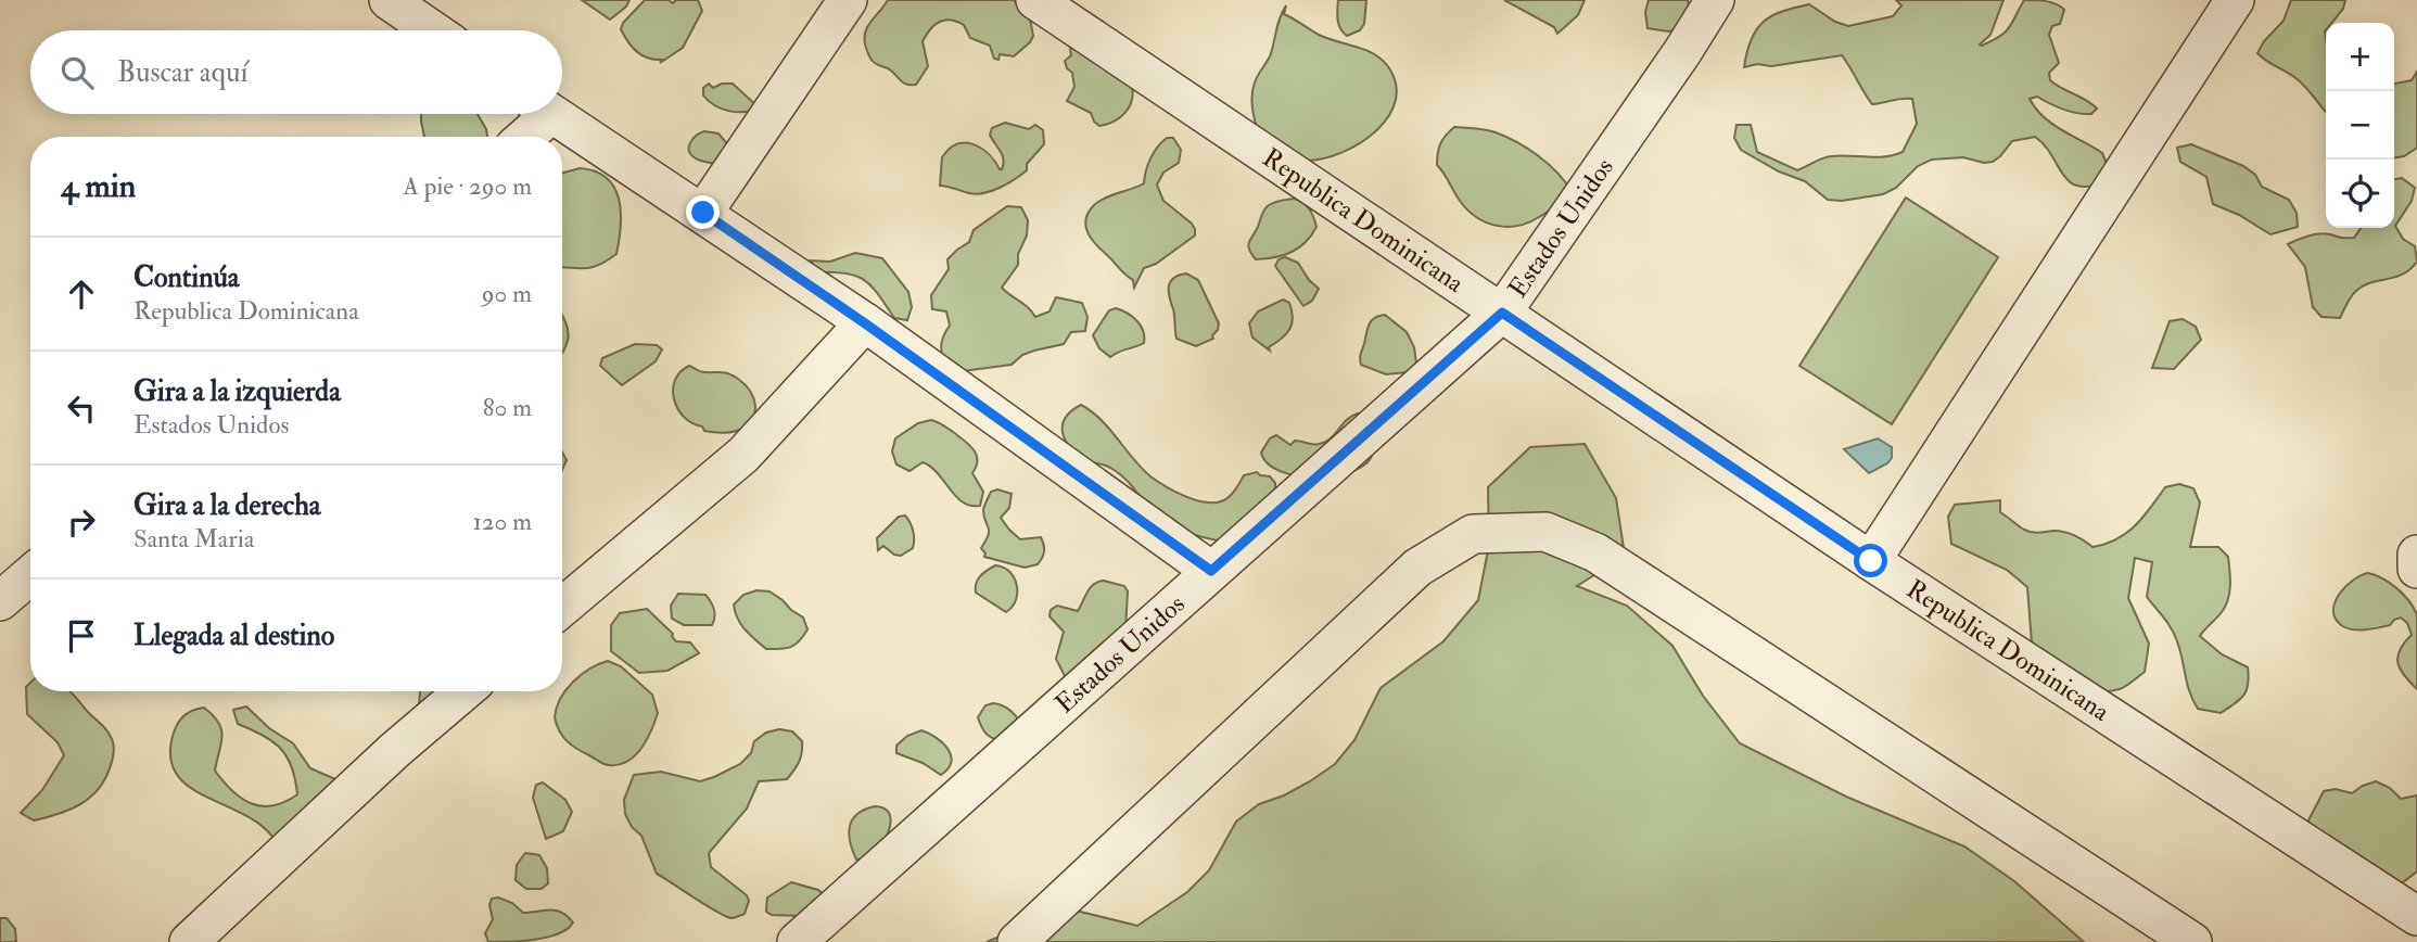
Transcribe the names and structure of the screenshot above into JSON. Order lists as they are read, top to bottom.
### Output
{
  "streets": {
    "street": ["Republica Dominicana", "Estados Unidos"]
  },
  "crossings": [
    ["Republica Dominicana", "Estados Unidos"]
  ],
  "page": {
    "map_buttons": ["+", "−"],
    "search": "Buscar aquí",
    "heading": ["4 min", "A pie · 290 m"],
    "list": [
      ["Continúa", "Republica Dominicana", "90 m"],
      ["Gira a la izquierda", "Estados Unidos", "80 m"],
      ["Gira a la derecha", "Santa Maria", "120 m"],
      "Llegada al destino"
    ]
  }
}
